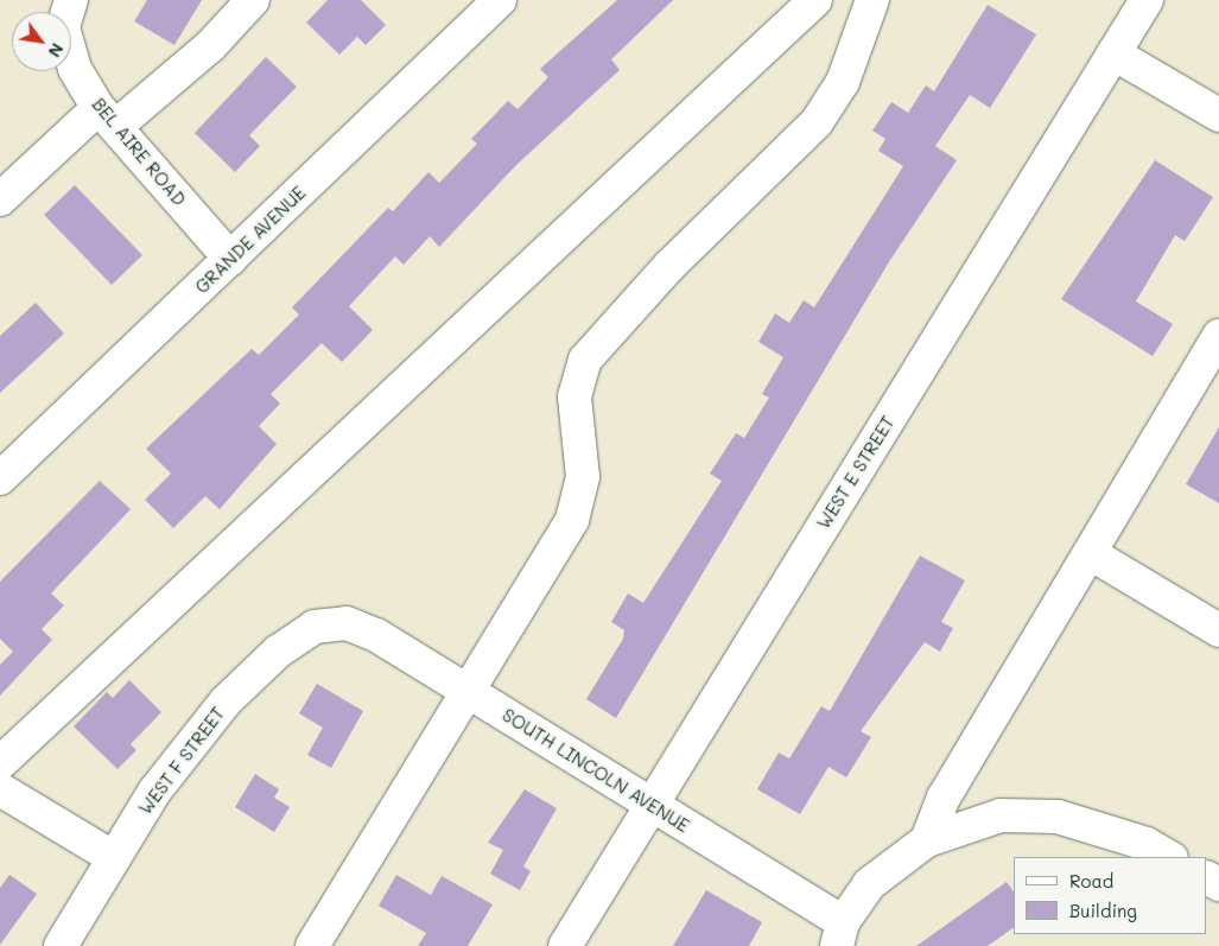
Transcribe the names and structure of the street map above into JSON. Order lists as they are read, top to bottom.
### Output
{
  "streets": {
    "street": [
      "BEL AIRE ROAD",
      "GRANDE AVENUE",
      "WEST E STREET",
      "WEST F STREET",
      "SOUTH LINCOLN AVENUE"
    ]
  },
  "crossings": [
    ["BEL AIRE ROAD", "GRANDE AVENUE"],
    ["WEST E STREET", "SOUTH LINCOLN AVENUE"],
    ["WEST F STREET", "SOUTH LINCOLN AVENUE"]
  ],
  "legend": ["Road", "Building"],
  "north": "bottom right"
}
